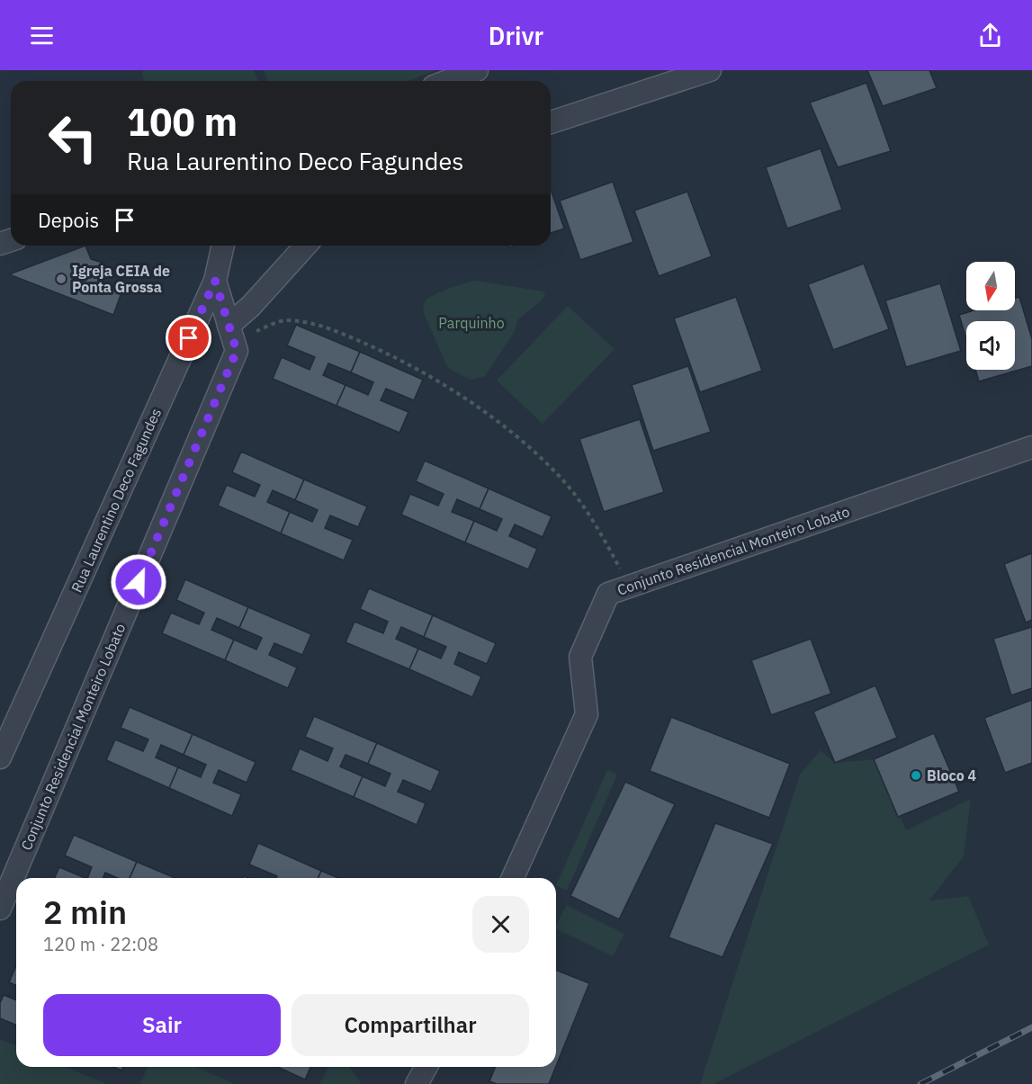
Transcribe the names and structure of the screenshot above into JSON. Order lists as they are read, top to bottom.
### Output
{
  "streets": {
    "street": ["Rua Laurentino Deco Fagundes", "Conjunto Residencial Monteiro Lobato"]
  },
  "crossings": [
    ["Rua Laurentino Deco Fagundes", "Conjunto Residencial Monteiro Lobato"]
  ],
  "parks": ["Parquinho"],
  "places": ["Igreja CEIA de Ponta Grossa", "Bloco 4"],
  "north": "bottom",
  "page": {
    "header": "Drivr",
    "turn": ["100 m", "Rua Laurentino Deco Fagundes"],
    "then": "Depois",
    "heading": ["2 min", "120 m · 22:08"],
    "buttons": ["Sair", "Compartilhar"]
  }
}
